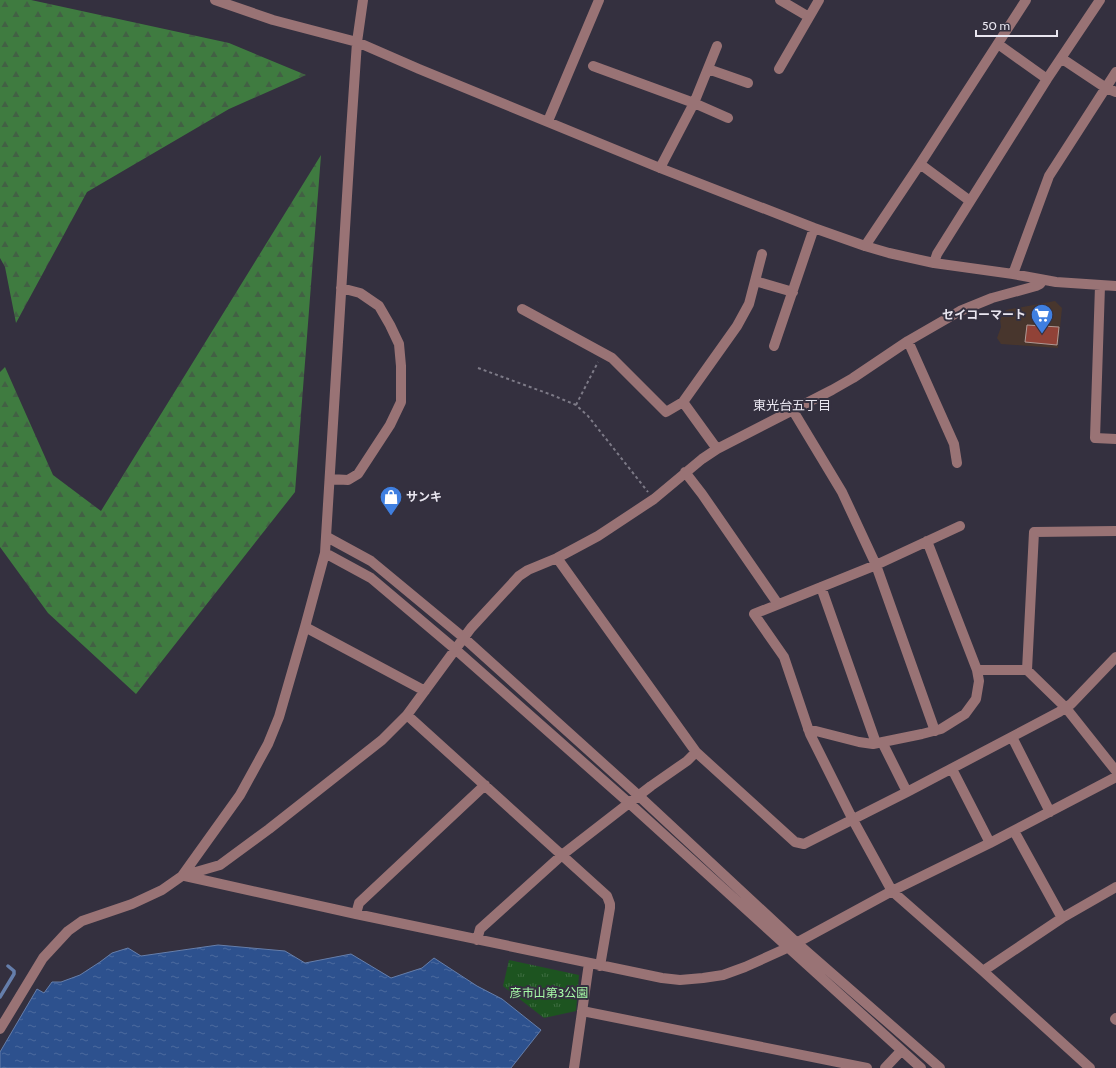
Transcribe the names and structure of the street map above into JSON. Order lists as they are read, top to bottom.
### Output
{
  "districts": ["東光台五丁目"],
  "parks": ["彦市山第3公園"],
  "places": {
    "supermarket": ["セイコーマート"],
    "shop": ["サンキ"]
  },
  "scale_bar": "50 m"
}
